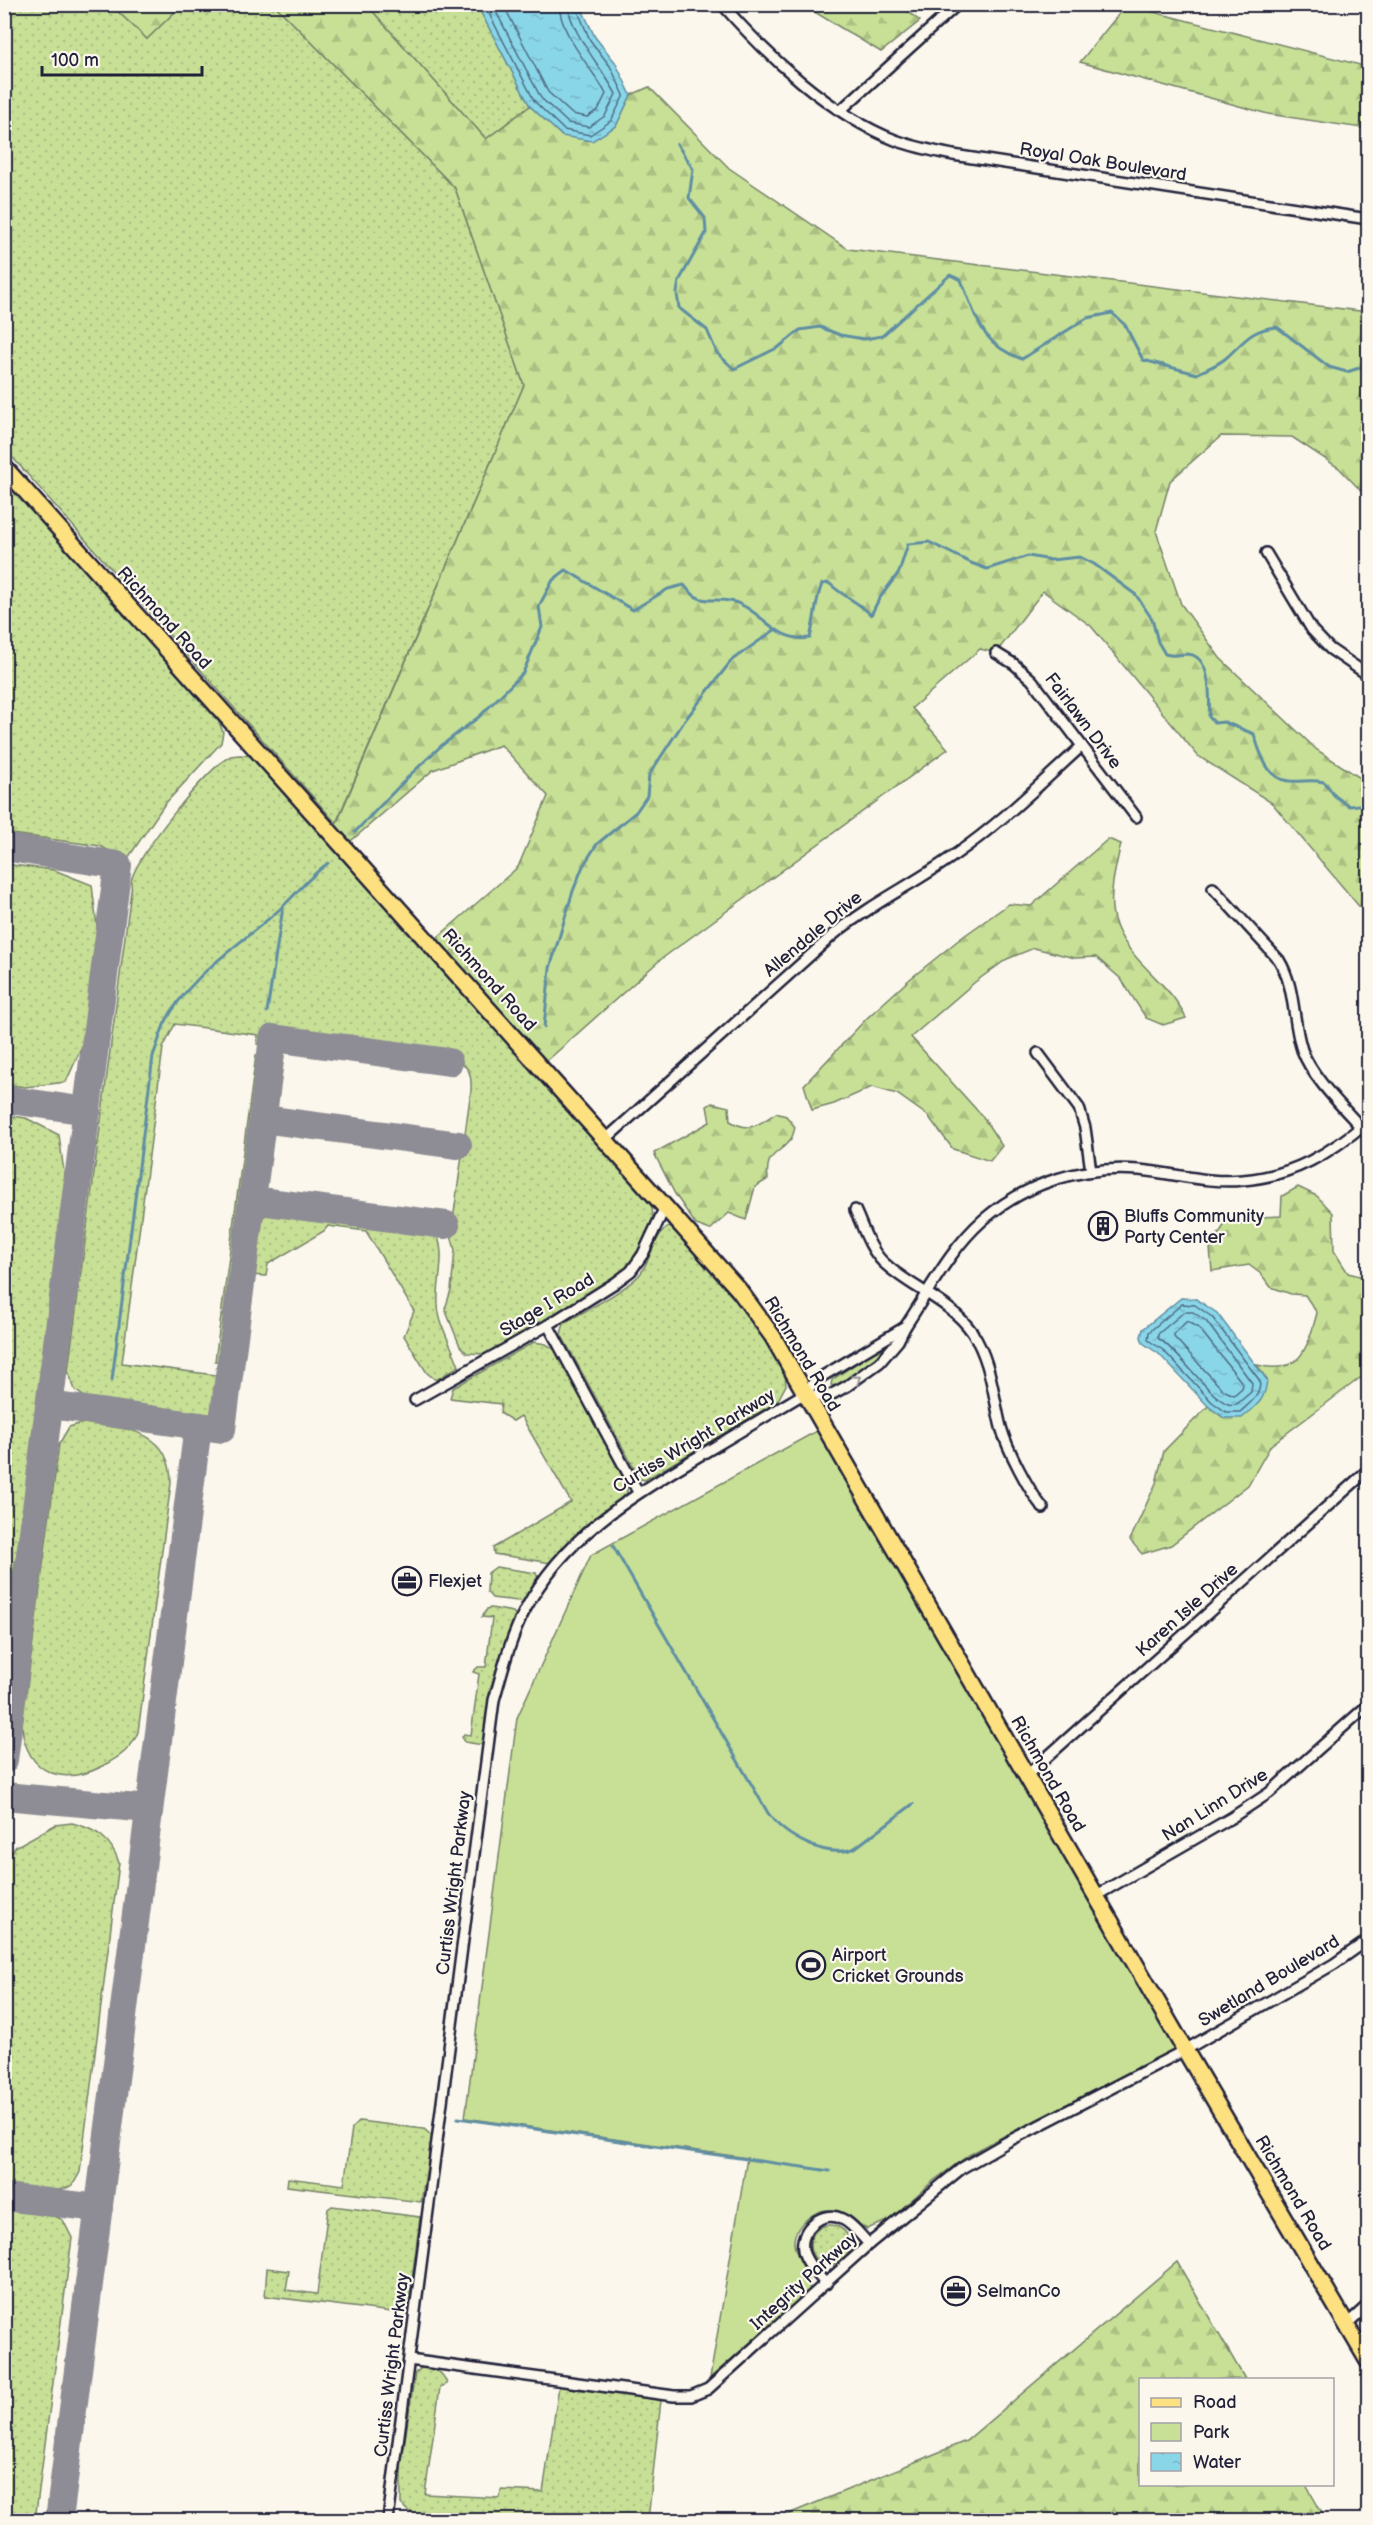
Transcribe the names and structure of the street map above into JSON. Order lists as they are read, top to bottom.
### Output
{
  "streets": {
    "main road": ["Richmond Road"],
    "street": [
      "Royal Oak Boulevard",
      "Fairlawn Drive",
      "Allendale Drive",
      "Stage I Road",
      "Curtiss Wright Parkway",
      "Karen Isle Drive",
      "Nan Linn Drive",
      "Swetland Boulevard",
      "Integrity Parkway"
    ]
  },
  "crossings": [
    ["Richmond Road", "Allendale Drive"],
    ["Richmond Road", "Stage I Road"],
    ["Richmond Road", "Curtiss Wright Parkway"],
    ["Richmond Road", "Karen Isle Drive"],
    ["Richmond Road", "Nan Linn Drive"],
    ["Richmond Road", "Swetland Boulevard"],
    ["Richmond Road", "Integrity Parkway"],
    ["Fairlawn Drive", "Allendale Drive"],
    ["Curtiss Wright Parkway", "Integrity Parkway"],
    ["Swetland Boulevard", "Integrity Parkway"]
  ],
  "places": {
    "building": ["Bluffs Community Party Center"],
    "office": ["Flexjet", "SelmanCo"],
    "sports": ["Airport Cricket Grounds"]
  },
  "legend": ["Road", "Park", "Water"],
  "scale_bar": "100 m"
}
